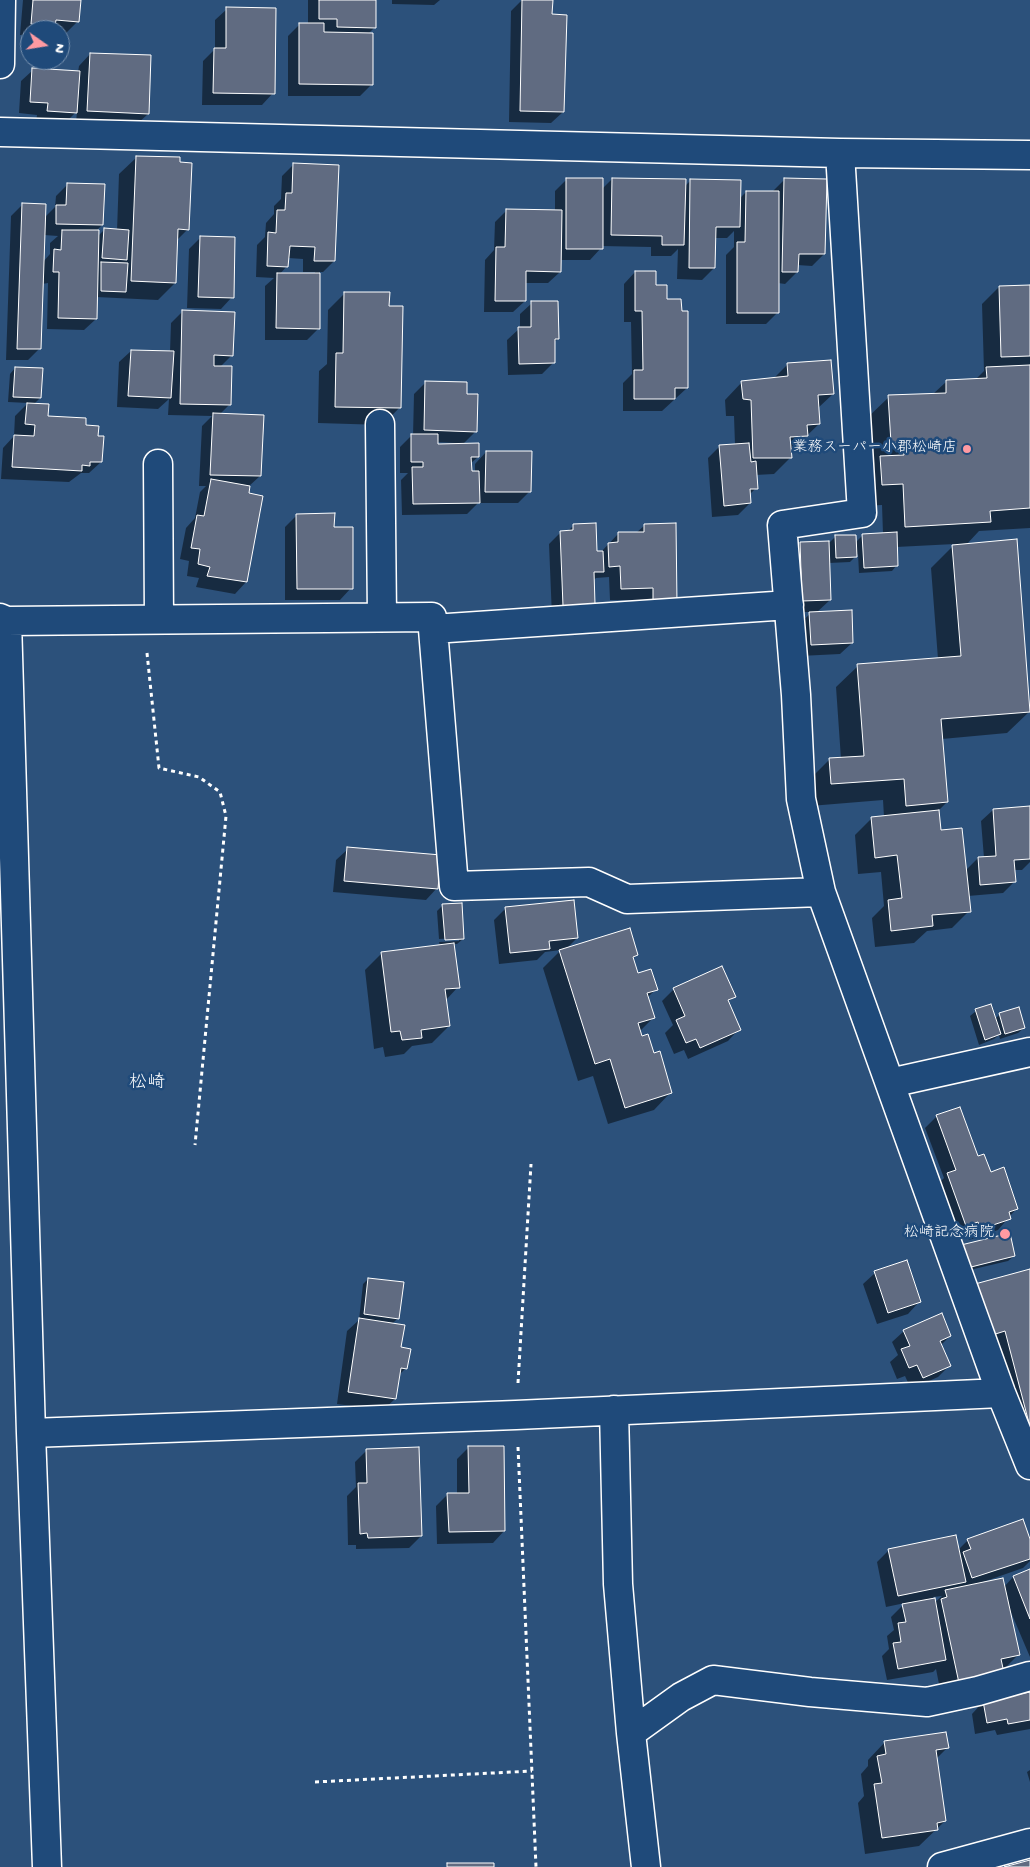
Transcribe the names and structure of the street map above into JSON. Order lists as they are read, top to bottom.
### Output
{
  "districts": ["松崎"],
  "places": ["業務スーパー小郡松崎店", "松崎記念病院"],
  "north": "right"
}
